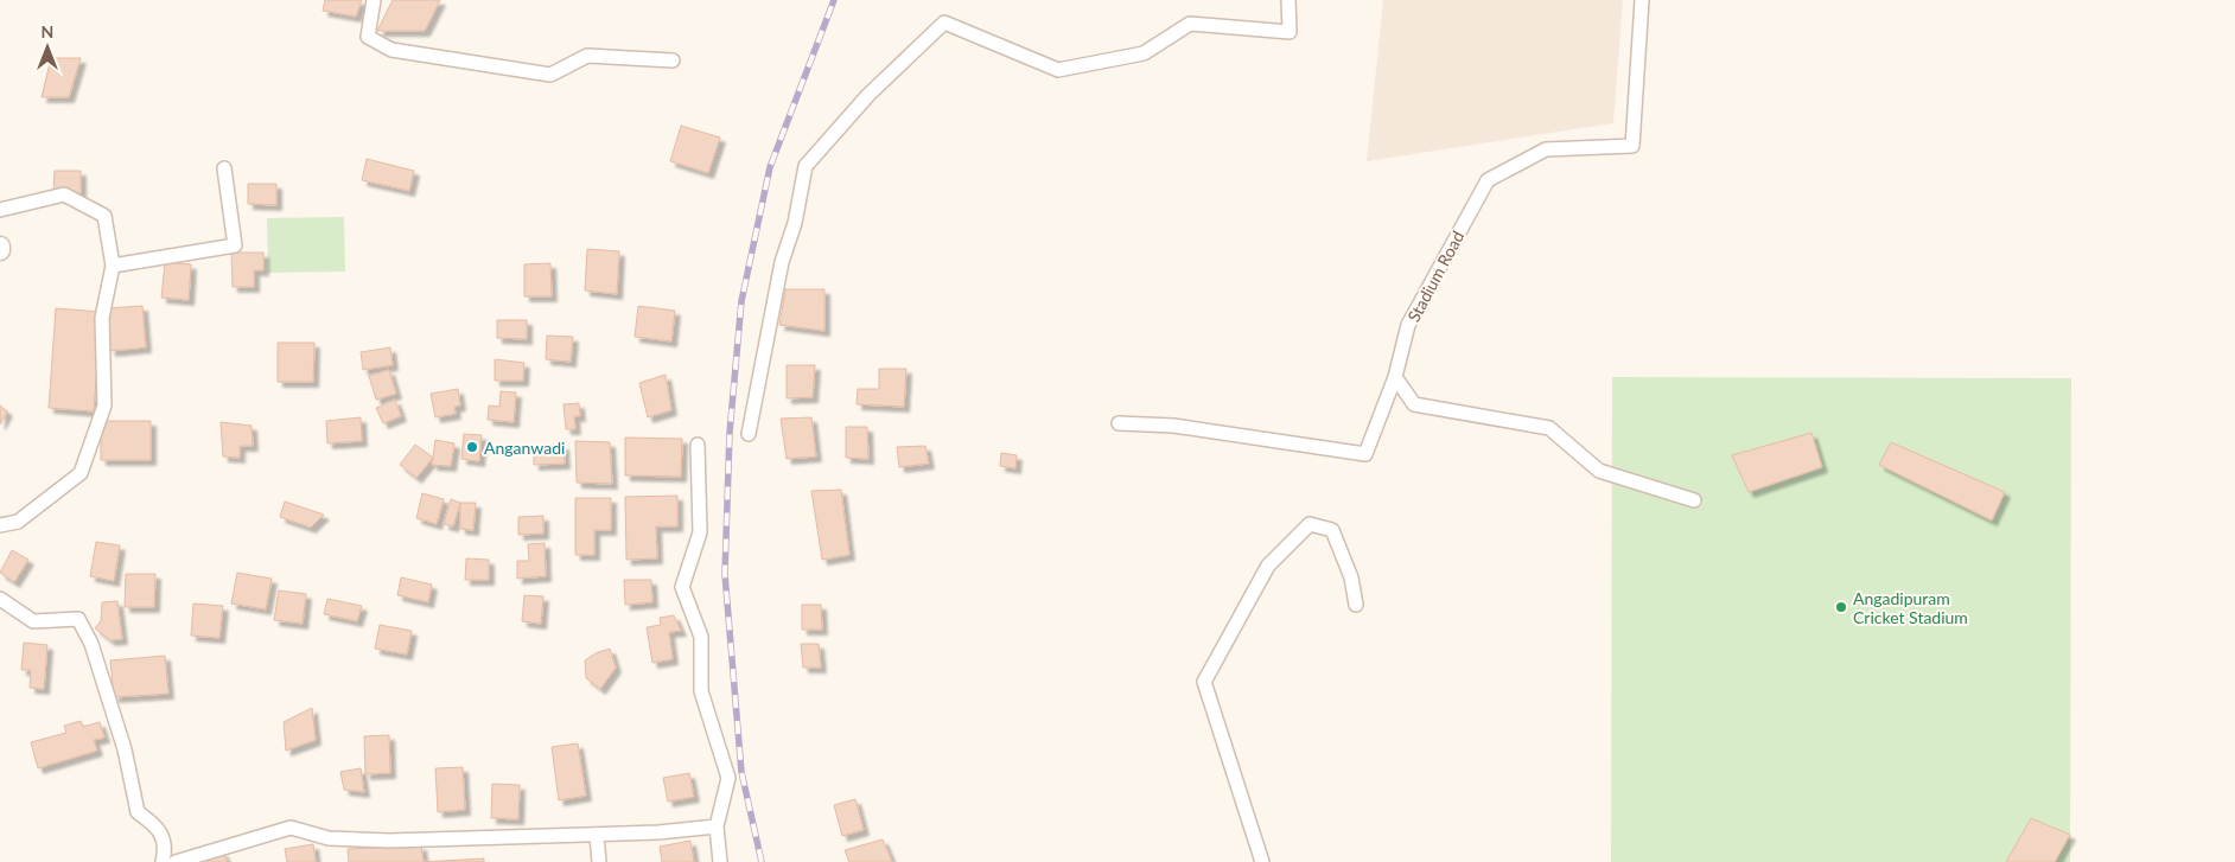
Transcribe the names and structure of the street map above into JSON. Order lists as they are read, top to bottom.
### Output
{
  "streets": {
    "street": ["Stadium Road"]
  },
  "places": ["Anganwadi", "Angadipuram Cricket Stadium"],
  "north": "top"
}
